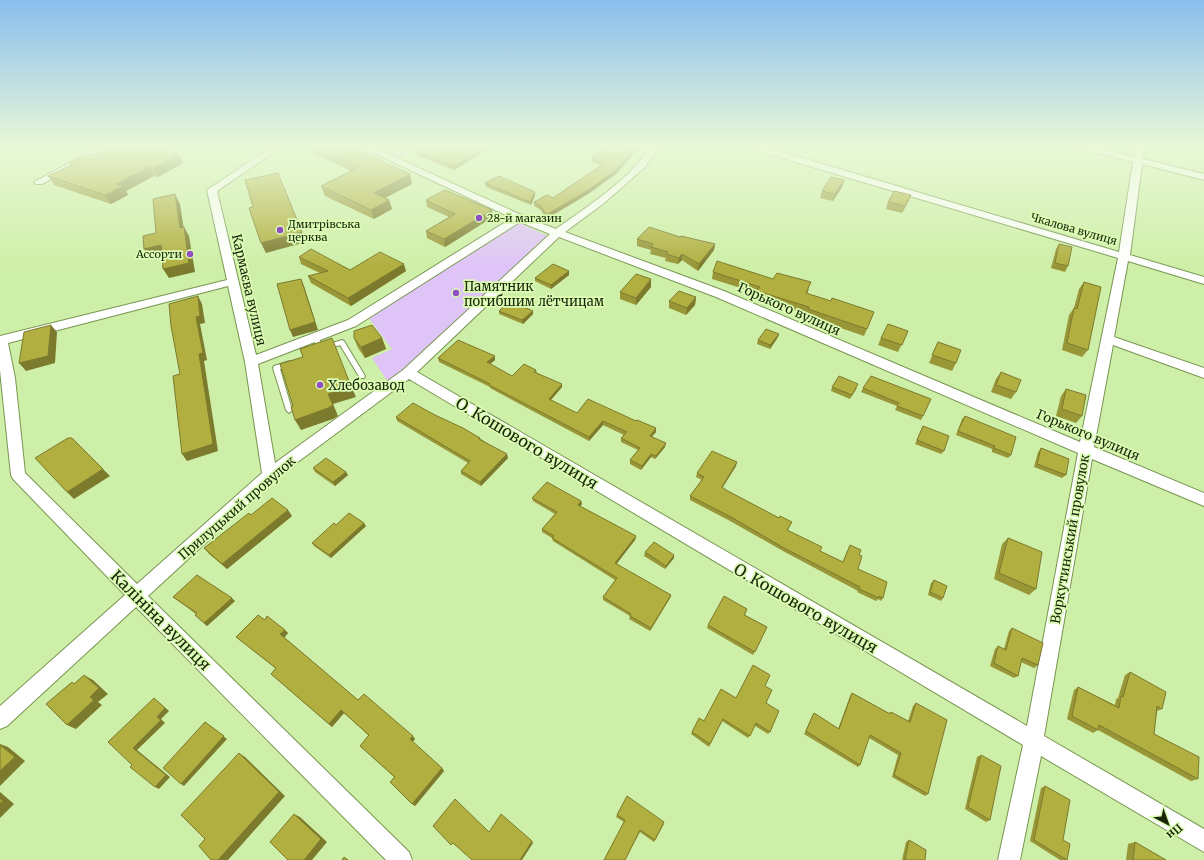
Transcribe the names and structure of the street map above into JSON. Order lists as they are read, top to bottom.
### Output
{
  "streets": {
    "street": [
      "Чкалова вулиця",
      "Кармаєва вулиця",
      "Горького вулиця",
      "О. Кошового вулиця",
      "Прилуцький провулок",
      "Воркутинський провулок",
      "Калініна вулиця"
    ]
  },
  "crossings": [
    ["Чкалова вулиця", "Воркутинський провулок"],
    ["Кармаєва вулиця", "Прилуцький провулок"],
    ["Горького вулиця", "Прилуцький провулок"],
    ["Горького вулиця", "Воркутинський провулок"],
    ["О. Кошового вулиця", "Прилуцький провулок"],
    ["О. Кошового вулиця", "Воркутинський провулок"],
    ["Прилуцький провулок", "Калініна вулиця"]
  ],
  "places": [
    "28-й магазин",
    "Дмитрівська церква",
    "Ассорти",
    "Памятник погибшим лётчицам",
    "Хлебозавод"
  ],
  "north": "bottom right"
}
